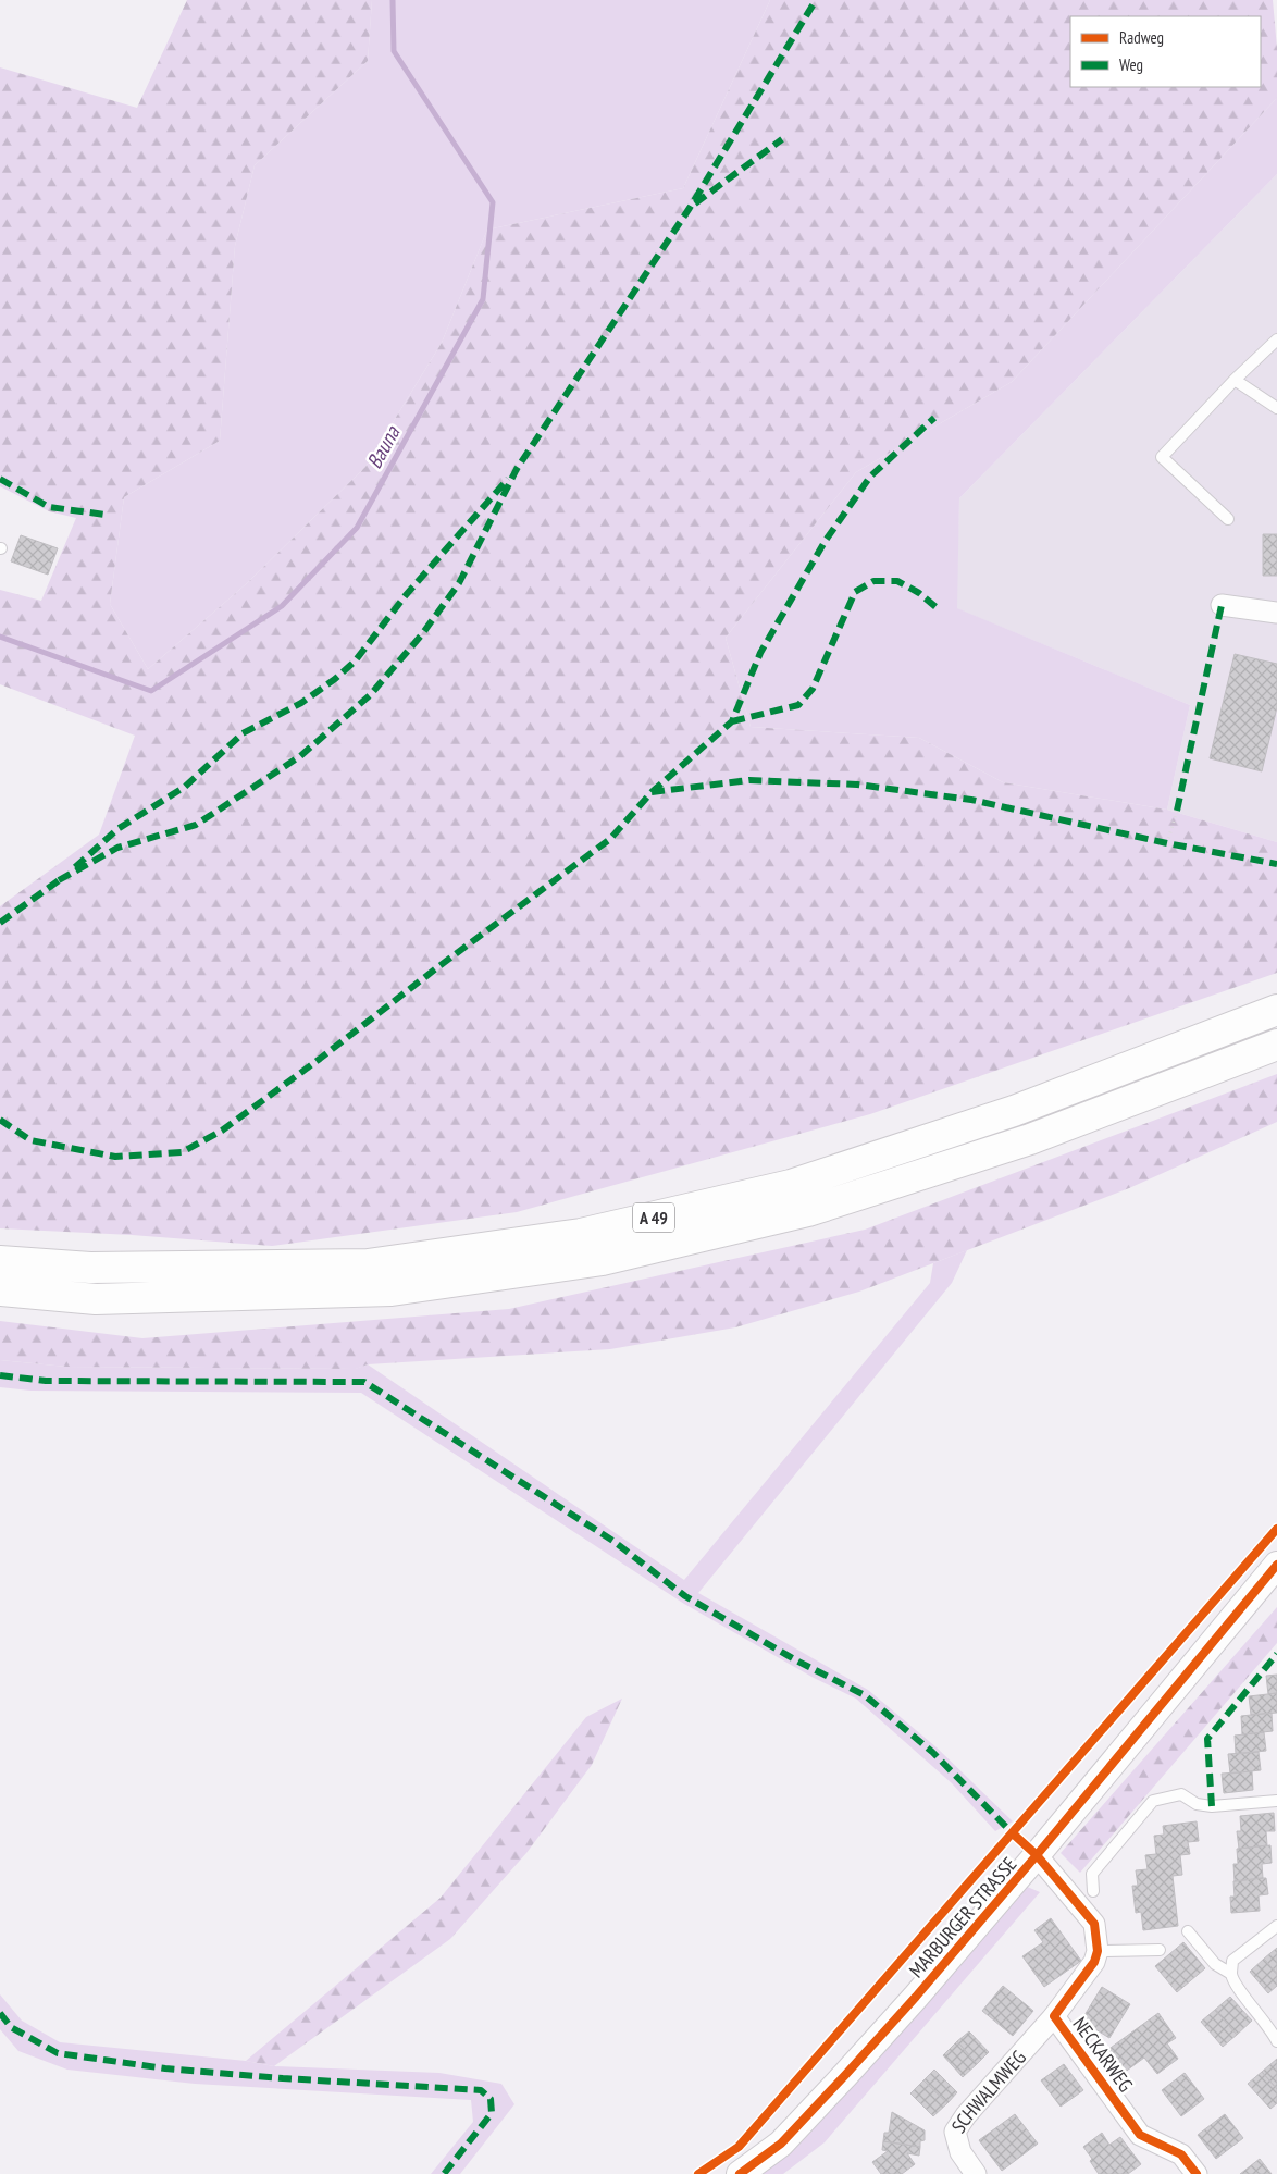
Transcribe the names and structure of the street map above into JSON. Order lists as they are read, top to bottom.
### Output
{
  "streets": {
    "highway": ["A 49"],
    "street": ["MARBURGER STRASSE", "NECKARWEG", "SCHWALMWEG"]
  },
  "crossings": [
    ["NECKARWEG", "SCHWALMWEG"]
  ],
  "water": ["Bauna"],
  "legend": ["Radweg", "Weg"]
}
